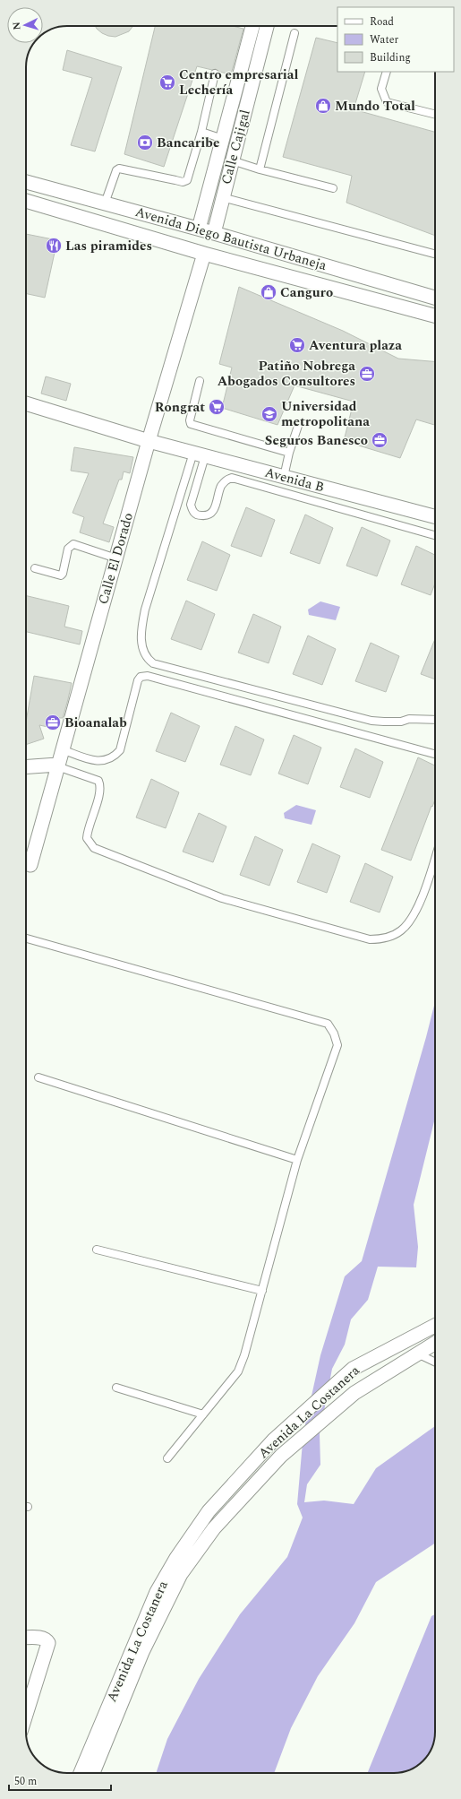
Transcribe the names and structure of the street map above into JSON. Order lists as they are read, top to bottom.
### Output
{
  "streets": {
    "street": [
      "Calle Cajigal",
      "Avenida Diego Bautista Urbaneja",
      "Avenida B",
      "Calle El Dorado",
      "Avenida La Costanera"
    ]
  },
  "crossings": [
    ["Calle Cajigal", "Avenida Diego Bautista Urbaneja"],
    ["Avenida Diego Bautista Urbaneja", "Calle El Dorado"],
    ["Avenida B", "Calle El Dorado"]
  ],
  "places": {
    "supermarket": ["Centro empresarial Lechería", "Aventura plaza", "Rongrat"],
    "shop": ["Mundo Total", "Canguro"],
    "bank": ["Bancaribe"],
    "restaurant": ["Las piramides"],
    "office": ["Patiño Nobrega Abogados Consultores", "Seguros Banesco", "Bioanalab"],
    "school or university": ["Universidad metropolitana"]
  },
  "legend": ["Road", "Water", "Building"],
  "scale_bar": "50 m",
  "north": "left"
}
